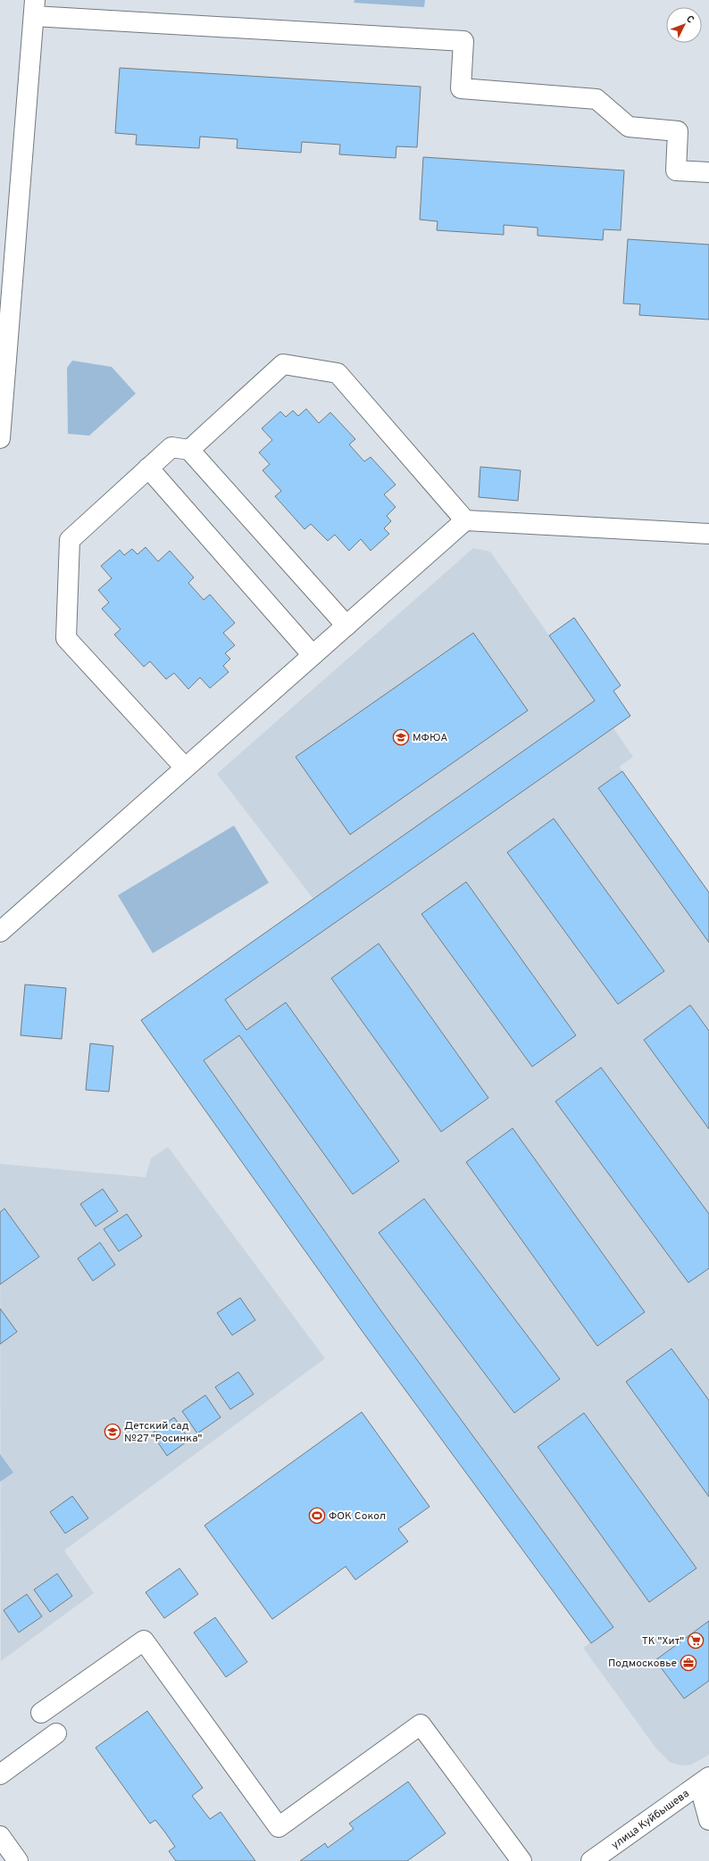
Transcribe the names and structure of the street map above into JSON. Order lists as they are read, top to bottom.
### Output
{
  "streets": {
    "main road": ["улица Куйбышева"]
  },
  "places": {
    "school or university": ["МФЮА", "Детский сад №27 \"Росинка\""],
    "sports": ["ФОК Сокол"],
    "supermarket": ["ТК \"Хит\""],
    "office": ["Подмосковье"]
  },
  "north": "top right"
}
